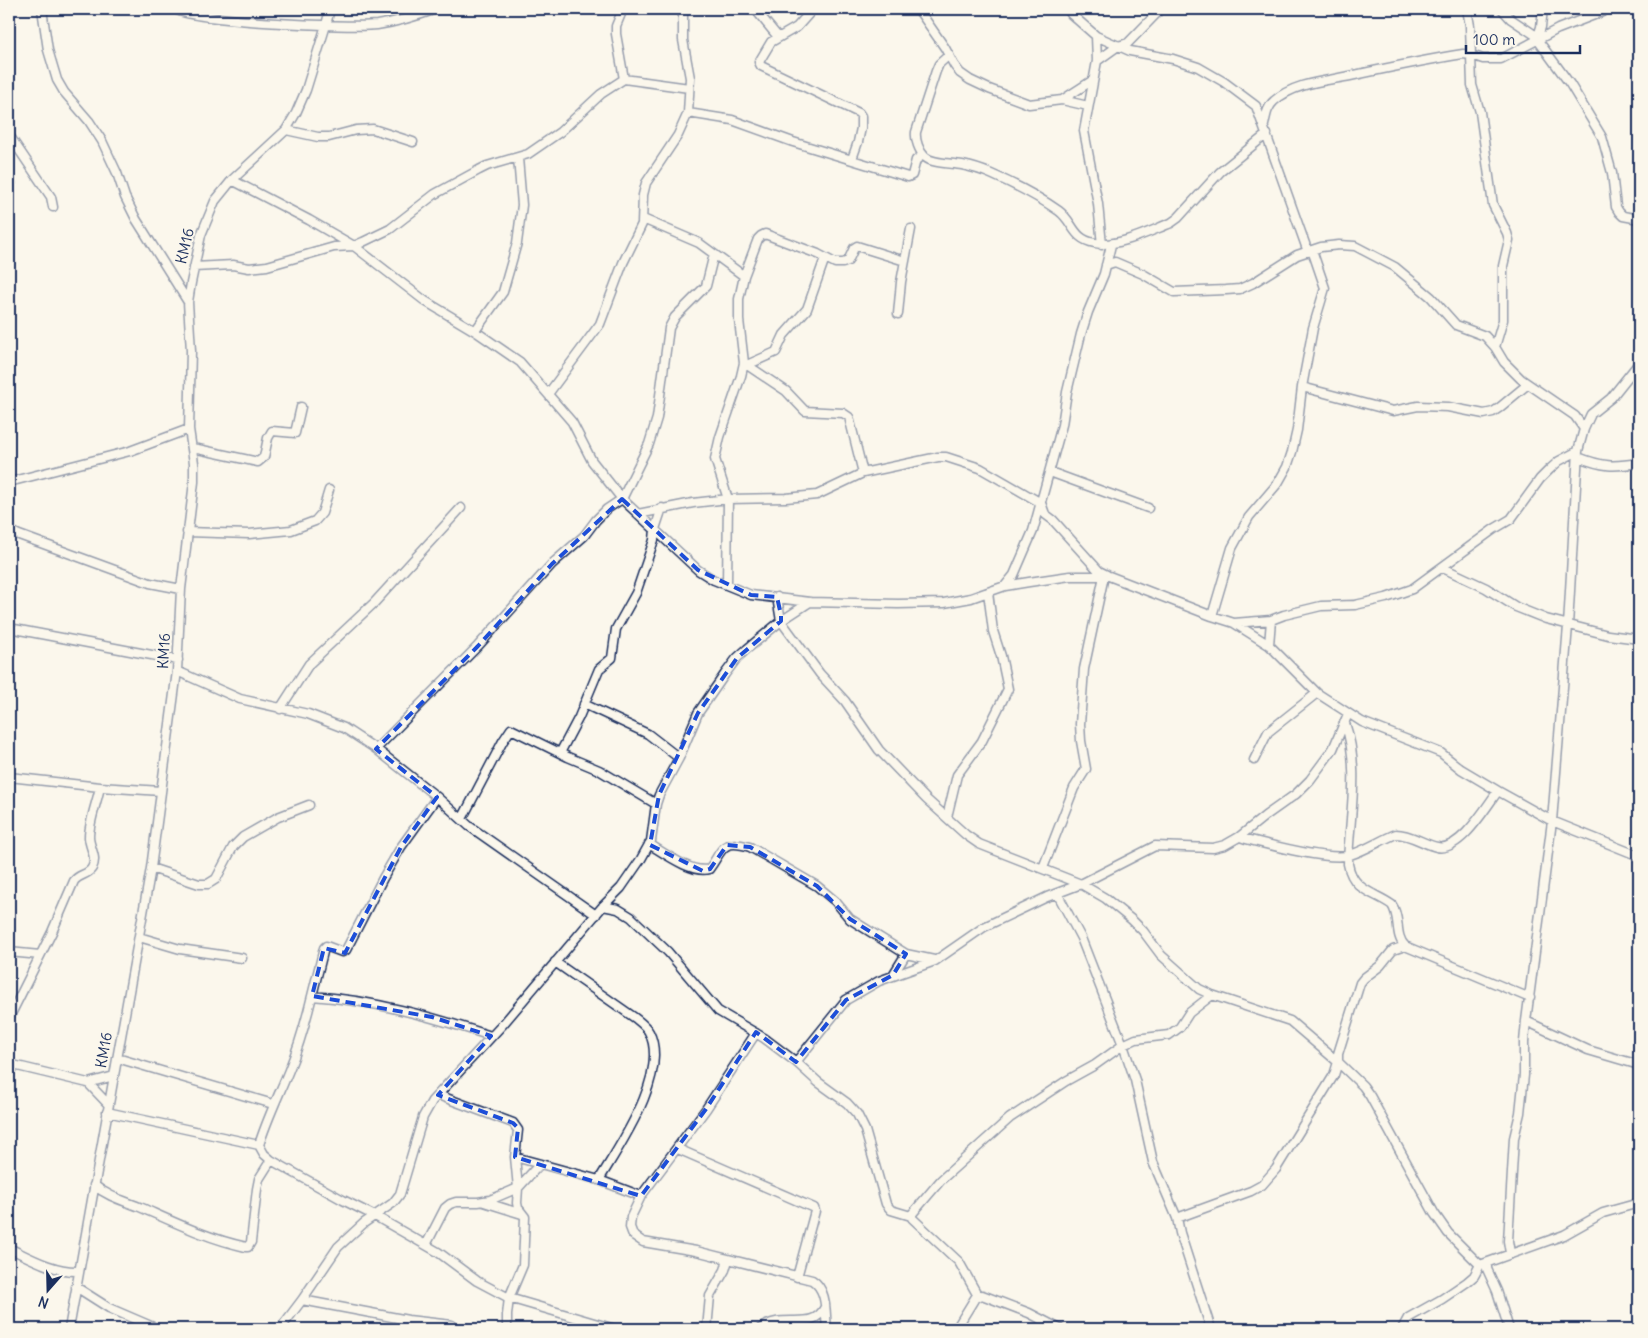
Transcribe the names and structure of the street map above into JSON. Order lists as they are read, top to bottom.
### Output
{
  "streets": {
    "street": ["KM16"]
  },
  "scale_bar": "100 m",
  "north": "bottom"
}
